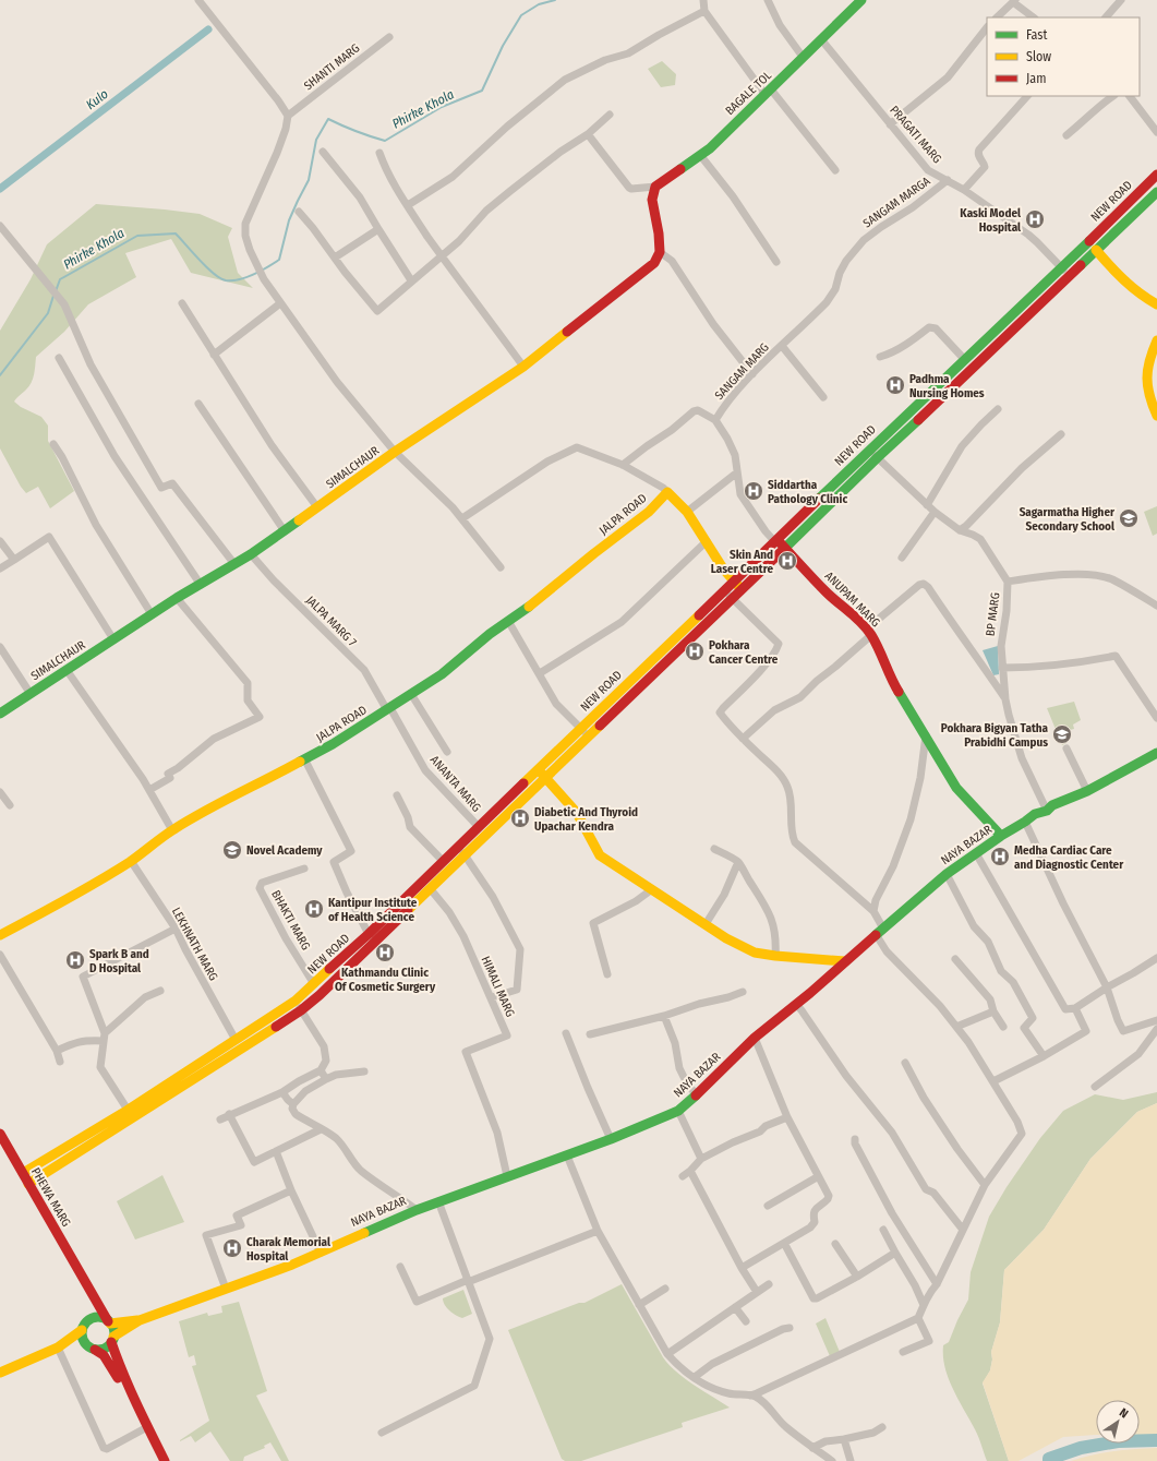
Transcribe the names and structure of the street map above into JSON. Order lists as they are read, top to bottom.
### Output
{
  "streets": {
    "main road": [
      "BAGALE TOL",
      "NEW ROAD",
      "SIMALCHAUR",
      "JALPA ROAD",
      "ANUPAM MARG",
      "NAYA BAZAR",
      "PHEWA MARG"
    ],
    "street": [
      "SHANTI MARG",
      "PRAGATI MARG",
      "SANGAM MARGA",
      "SANGAM MARG",
      "BP MARG",
      "JALPA MARG 7",
      "ANANTA MARG",
      "BHAKTI MARG",
      "LEKHNATH MARG",
      "HIMALI MARG"
    ]
  },
  "crossings": [
    ["BAGALE TOL", "PRAGATI MARG"],
    ["PRAGATI MARG", "NEW ROAD"],
    ["PRAGATI MARG", "SANGAM MARGA"],
    ["NEW ROAD", "ANUPAM MARG"],
    ["NEW ROAD", "BP MARG"],
    ["NEW ROAD", "ANANTA MARG"],
    ["NEW ROAD", "BHAKTI MARG"],
    ["NEW ROAD", "LEKHNATH MARG"],
    ["NEW ROAD", "HIMALI MARG"],
    ["NEW ROAD", "PHEWA MARG"],
    ["SANGAM MARGA", "SANGAM MARG"],
    ["SIMALCHAUR", "JALPA MARG 7"],
    ["JALPA ROAD", "JALPA MARG 7"],
    ["JALPA ROAD", "ANANTA MARG"],
    ["JALPA ROAD", "LEKHNATH MARG"],
    ["ANUPAM MARG", "NAYA BAZAR"],
    ["BP MARG", "NAYA BAZAR"],
    ["JALPA MARG 7", "ANANTA MARG"],
    ["NAYA BAZAR", "HIMALI MARG"]
  ],
  "water": ["Kulo", "Phirke Khola"],
  "places": {
    "hospital": [
      "Kaski Model Hospital",
      "Padhma Nursing Homes",
      "Siddartha Pathology Clinic",
      "Skin And Laser Centre",
      "Pokhara Cancer Centre",
      "Diabetic And Thyroid Upachar Kendra",
      "Medha Cardiac Care and Diagnostic Center",
      "Kantipur Institute of Health Science",
      "Kathmandu Clinic Of Cosmetic Surgery",
      "Spark B and D Hospital",
      "Charak Memorial Hospital"
    ],
    "school or university": ["Sagarmatha Higher Secondary School", "Pokhara Bigyan Tatha Prabidhi Campus", "Novel Academy"]
  },
  "legend": ["Fast", "Slow", "Jam"],
  "north": "top right"
}
